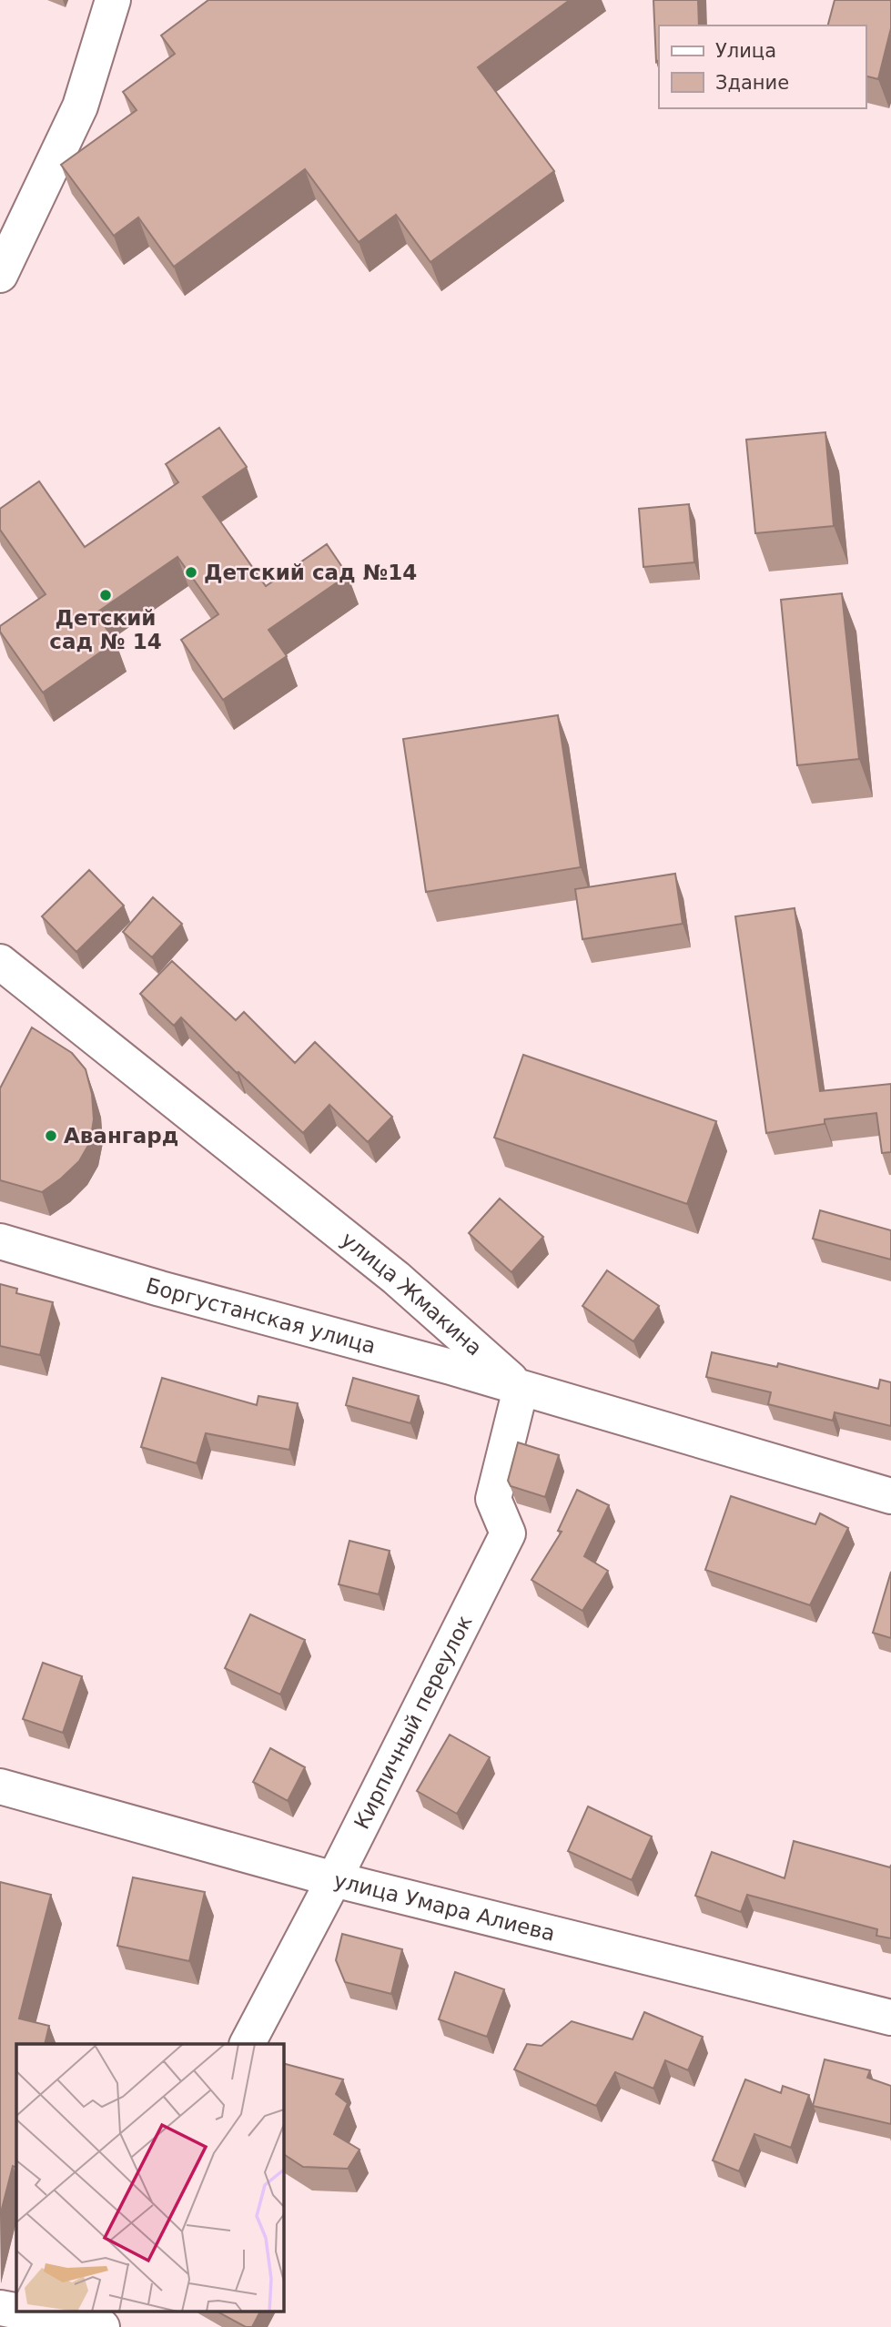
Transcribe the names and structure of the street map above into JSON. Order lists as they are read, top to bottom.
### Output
{
  "streets": {
    "street": [
      "улица Жмакина",
      "Боргустанская улица",
      "Кирпичный переулок",
      "улица Умара Алиева"
    ]
  },
  "crossings": [
    ["улица Жмакина", "Боргустанская улица"],
    ["улица Жмакина", "Кирпичный переулок"],
    ["Боргустанская улица", "Кирпичный переулок"],
    ["Кирпичный переулок", "улица Умара Алиева"]
  ],
  "places": ["Детский сад №14", "Детский сад № 14", "Авангард"],
  "legend": ["Улица", "Здание"]
}
